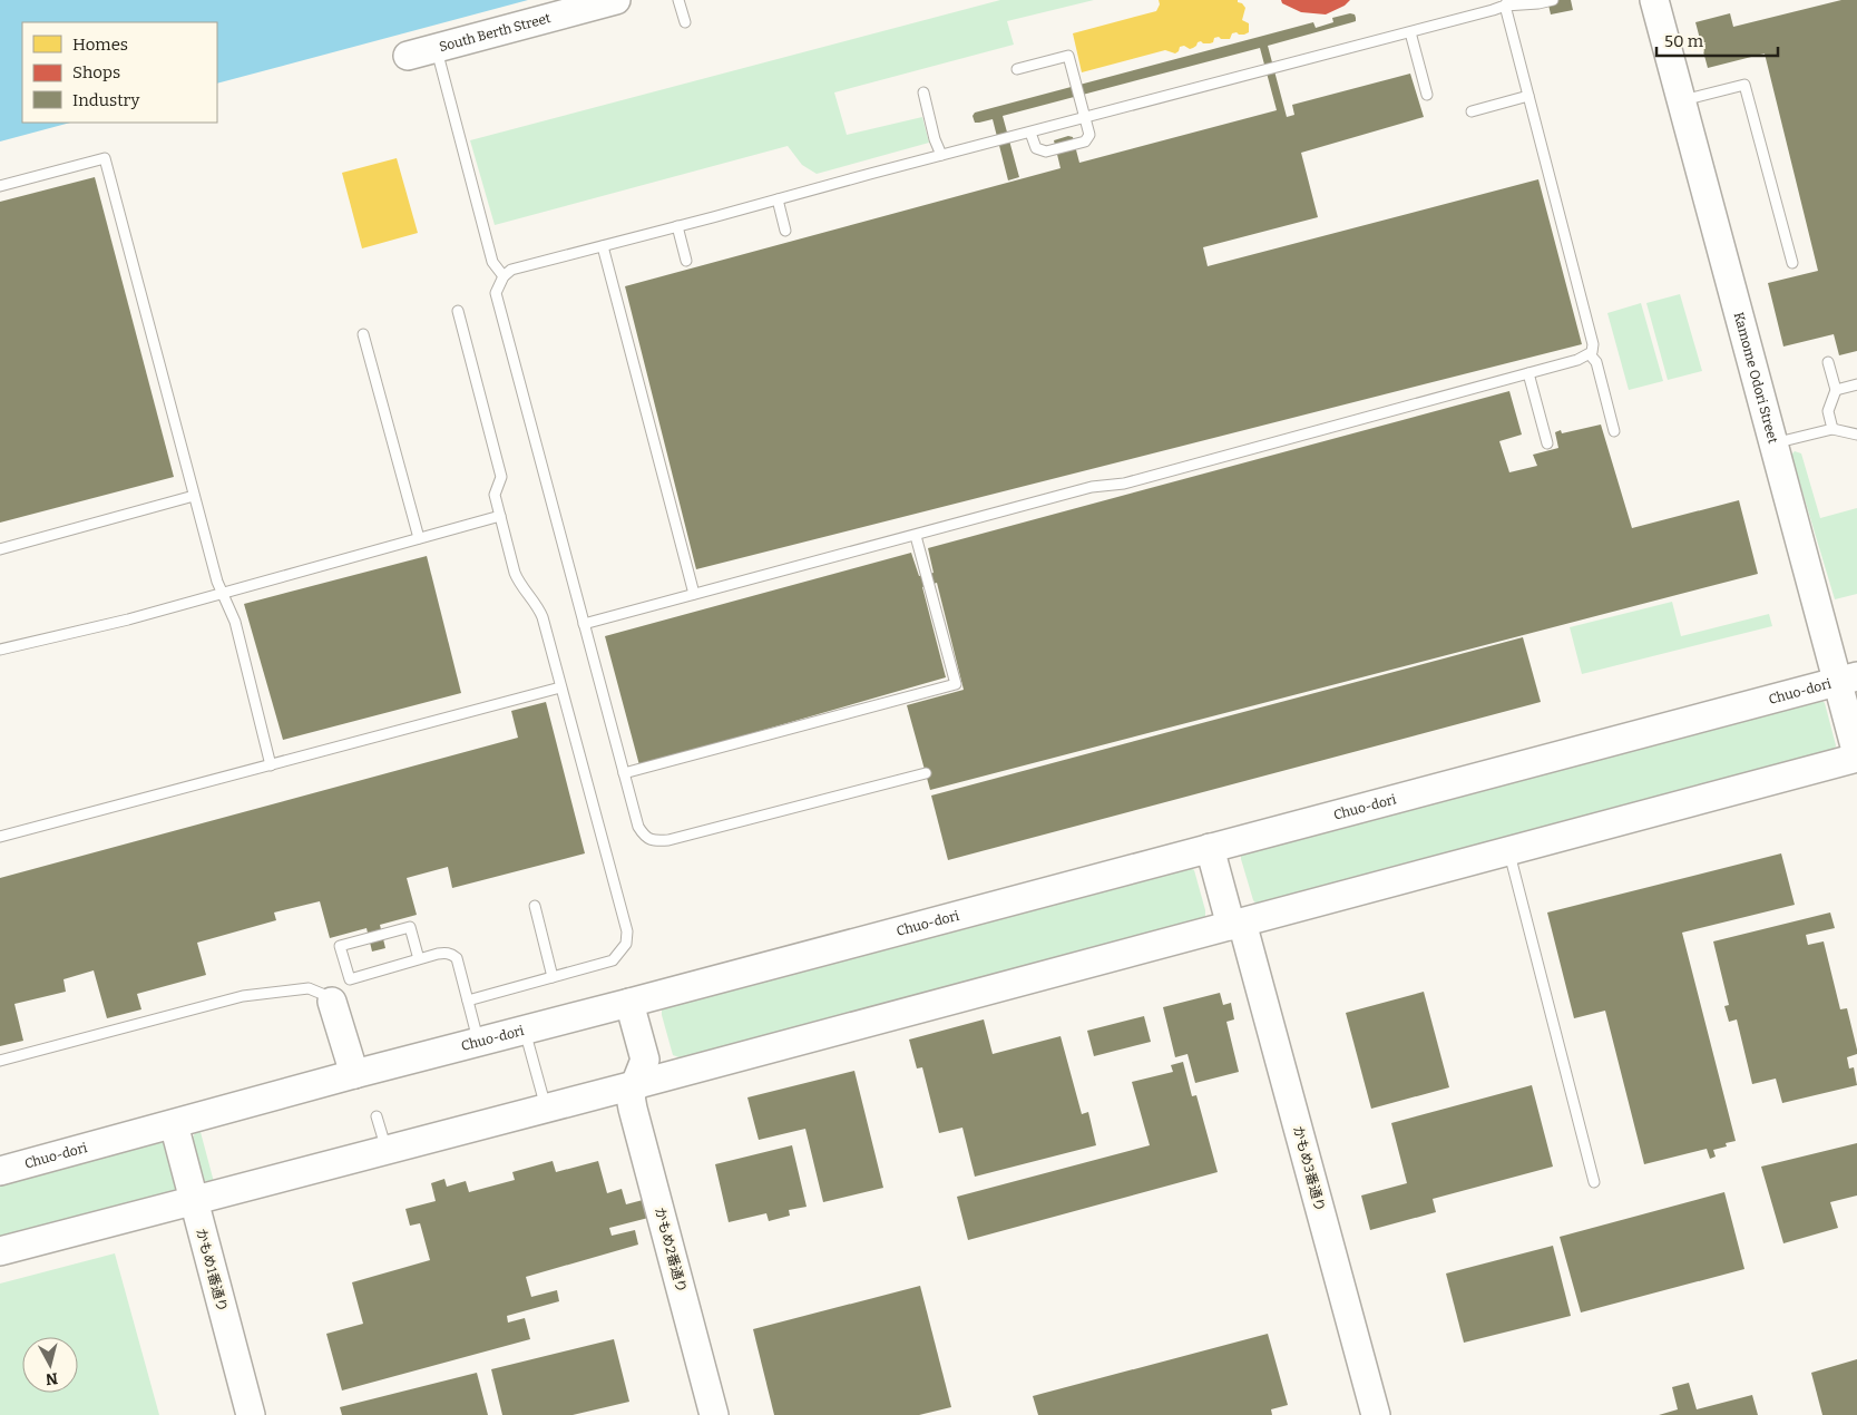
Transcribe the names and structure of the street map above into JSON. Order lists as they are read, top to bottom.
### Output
{
  "streets": {
    "street": [
      "South Berth Street",
      "Kamome Odori Street",
      "Chuo-dori",
      "かもめ3番通り",
      "かもめ2番通り",
      "かもめ1番通り"
    ]
  },
  "crossings": [
    ["Kamome Odori Street", "Chuo-dori"],
    ["Chuo-dori", "かもめ3番通り"],
    ["Chuo-dori", "かもめ2番通り"],
    ["Chuo-dori", "かもめ1番通り"]
  ],
  "legend": ["Homes", "Shops", "Industry"],
  "scale_bar": "50 m",
  "north": "bottom"
}
